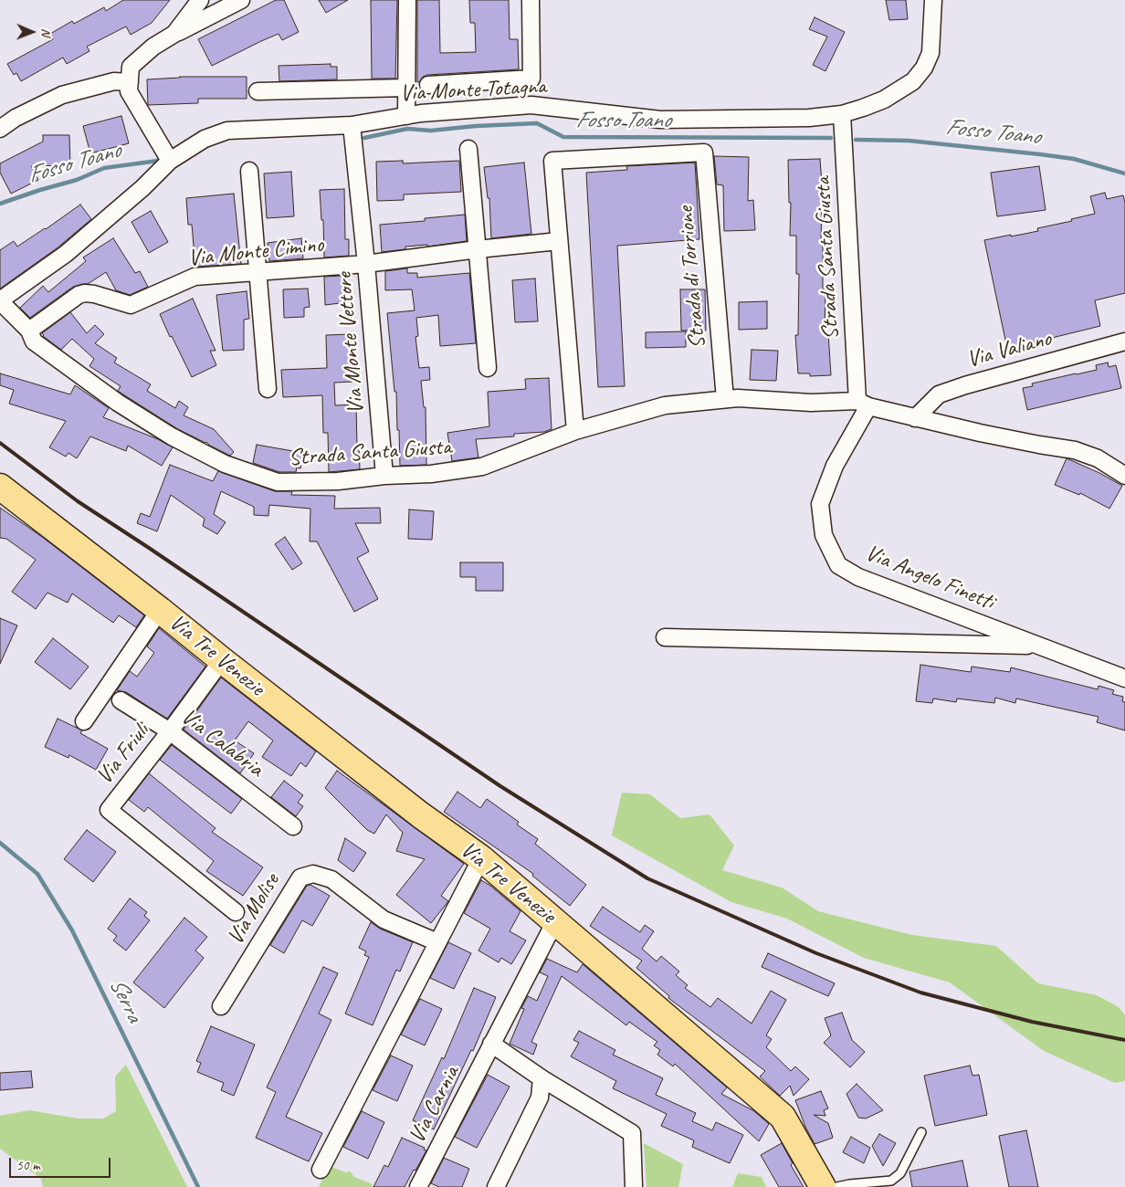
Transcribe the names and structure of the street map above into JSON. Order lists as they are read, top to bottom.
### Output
{
  "streets": {
    "main road": ["Via Tre Venezie"],
    "street": [
      "Via Monte Totagna",
      "Via Monte Cimino",
      "Strada Santa Giusta",
      "Strada di Torrione",
      "Via Monte Vettore",
      "Via Valiano",
      "Via Angelo Finetti",
      "Via Calabria",
      "Via Friuli",
      "Via Molise",
      "Via Carnia"
    ]
  },
  "crossings": [
    ["Via Monte Totagna", "Strada Santa Giusta"],
    ["Via Monte Totagna", "Via Monte Vettore"],
    ["Via Monte Cimino", "Strada Santa Giusta"],
    ["Via Monte Cimino", "Strada di Torrione"],
    ["Via Monte Cimino", "Via Monte Vettore"],
    ["Strada Santa Giusta", "Strada di Torrione"],
    ["Strada Santa Giusta", "Via Monte Vettore"],
    ["Strada Santa Giusta", "Via Valiano"],
    ["Strada Santa Giusta", "Via Angelo Finetti"],
    ["Via Tre Venezie", "Via Friuli"],
    ["Via Tre Venezie", "Via Carnia"],
    ["Via Calabria", "Via Friuli"]
  ],
  "water": ["Fosso Toano", "Serra"],
  "scale_bar": "50 m",
  "north": "right"
}
